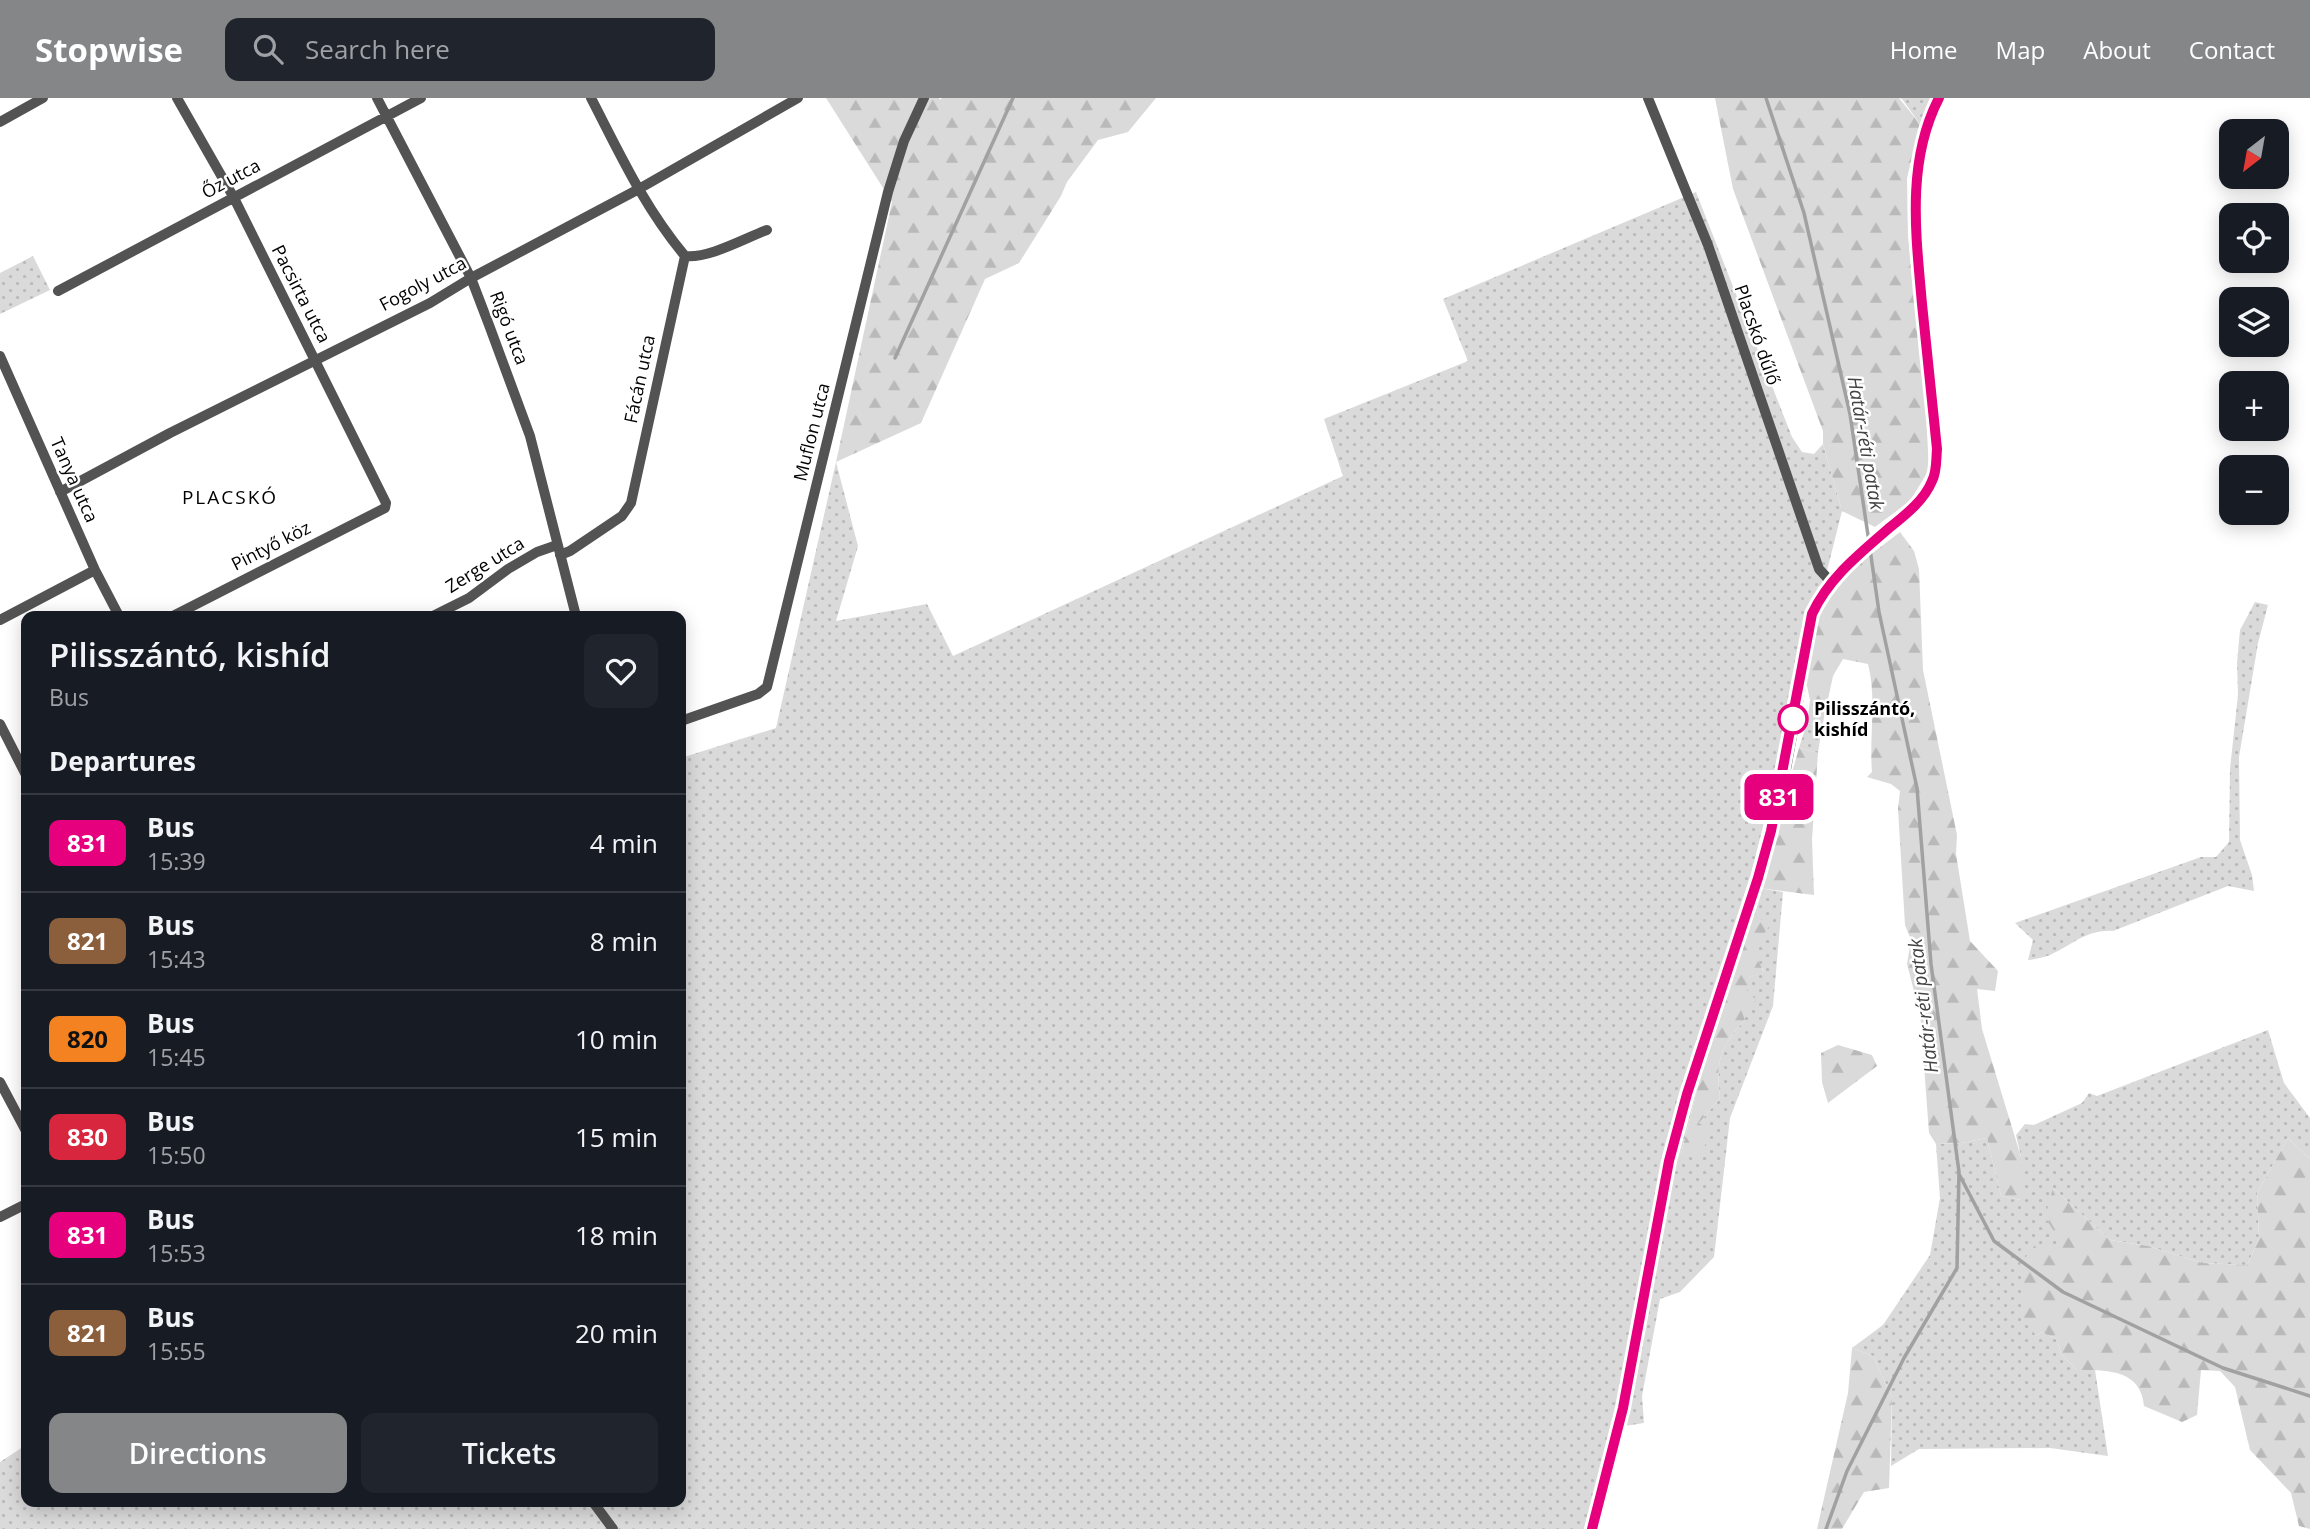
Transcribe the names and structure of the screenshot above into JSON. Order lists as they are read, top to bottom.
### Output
{
  "streets": {
    "street": [
      "Őz utca",
      "Fogoly utca",
      "Pacsirta utca",
      "Rigó utca",
      "Placskó dűlő",
      "Fácán utca",
      "Muflon utca",
      "Tanya utca",
      "Pintyő köz",
      "Zerge utca"
    ]
  },
  "crossings": [
    ["Őz utca", "Pacsirta utca"],
    ["Őz utca", "Rigó utca"],
    ["Fogoly utca", "Pacsirta utca"],
    ["Fogoly utca", "Rigó utca"],
    ["Fogoly utca", "Tanya utca"],
    ["Pacsirta utca", "Pintyő köz"],
    ["Rigó utca", "Fácán utca"],
    ["Rigó utca", "Zerge utca"],
    ["Fácán utca", "Zerge utca"]
  ],
  "districts": ["PLACSKÓ"],
  "water": ["Határ-réti patak"],
  "places": ["Pilisszántó, kishíd"],
  "lines": ["bus line 831"],
  "north": "bottom left",
  "page": {
    "header": "Stopwise",
    "search": "Search here",
    "nav": [
      "Home",
      "Map",
      "About",
      "Contact"
    ],
    "on_map": "831",
    "map_buttons": ["+", "−"],
    "heading": [
      ["Pilisszántó, kishíd", "Bus"],
      "Departures"
    ],
    "list": [
      {
        "mark": "831",
        "name": "Bus",
        "note": "15:39",
        "value": "4 min"
      },
      {
        "mark": "821",
        "name": "Bus",
        "note": "15:43",
        "value": "8 min"
      },
      {
        "mark": "820",
        "name": "Bus",
        "note": "15:45",
        "value": "10 min"
      },
      {
        "mark": "830",
        "name": "Bus",
        "note": "15:50",
        "value": "15 min"
      },
      {
        "mark": "831",
        "name": "Bus",
        "note": "15:53",
        "value": "18 min"
      },
      {
        "mark": "821",
        "name": "Bus",
        "note": "15:55",
        "value": "20 min"
      }
    ],
    "buttons": ["Directions", "Tickets"]
  }
}
